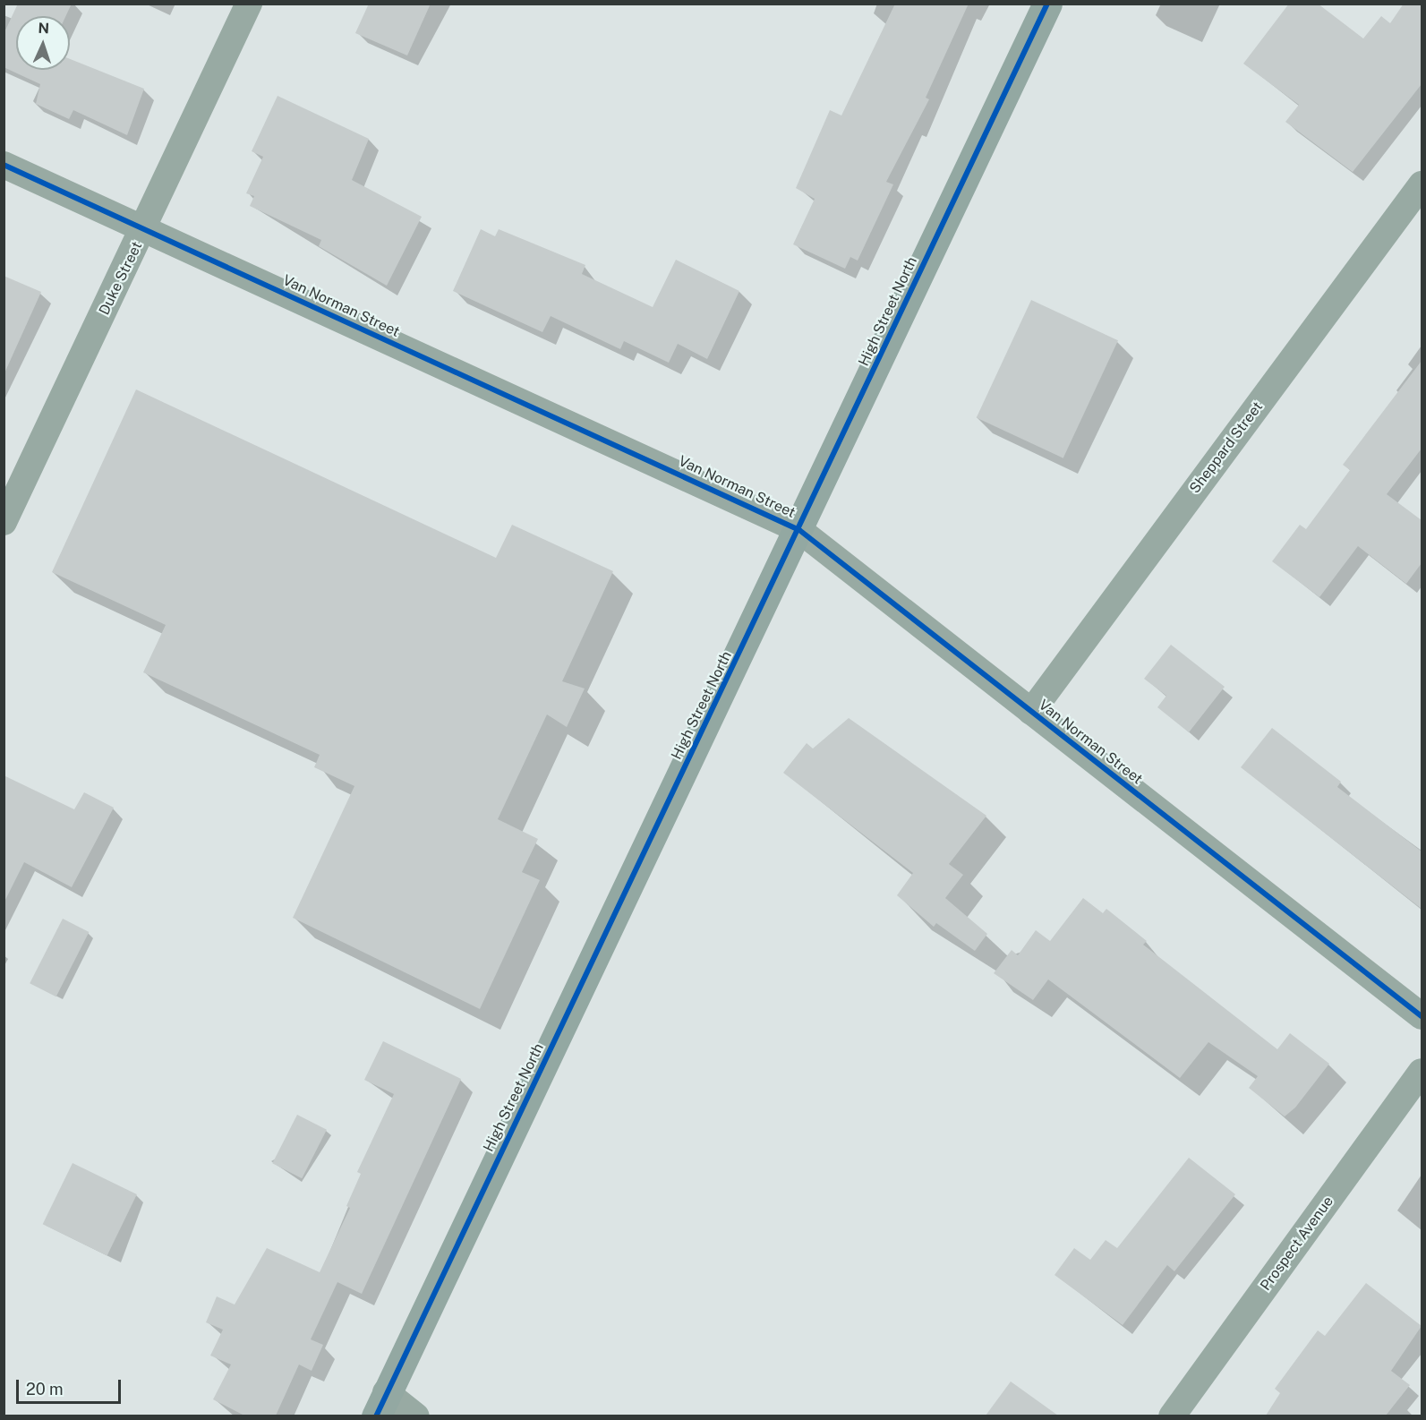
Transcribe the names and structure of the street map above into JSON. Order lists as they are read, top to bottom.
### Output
{
  "streets": {
    "main road": ["High Street North"],
    "street": [
      "Duke Street",
      "Van Norman Street",
      "Sheppard Street",
      "Prospect Avenue"
    ]
  },
  "crossings": [
    ["Duke Street", "Van Norman Street"],
    ["Van Norman Street", "High Street North"],
    ["Van Norman Street", "Sheppard Street"]
  ],
  "scale_bar": "20 m",
  "north": "top"
}
